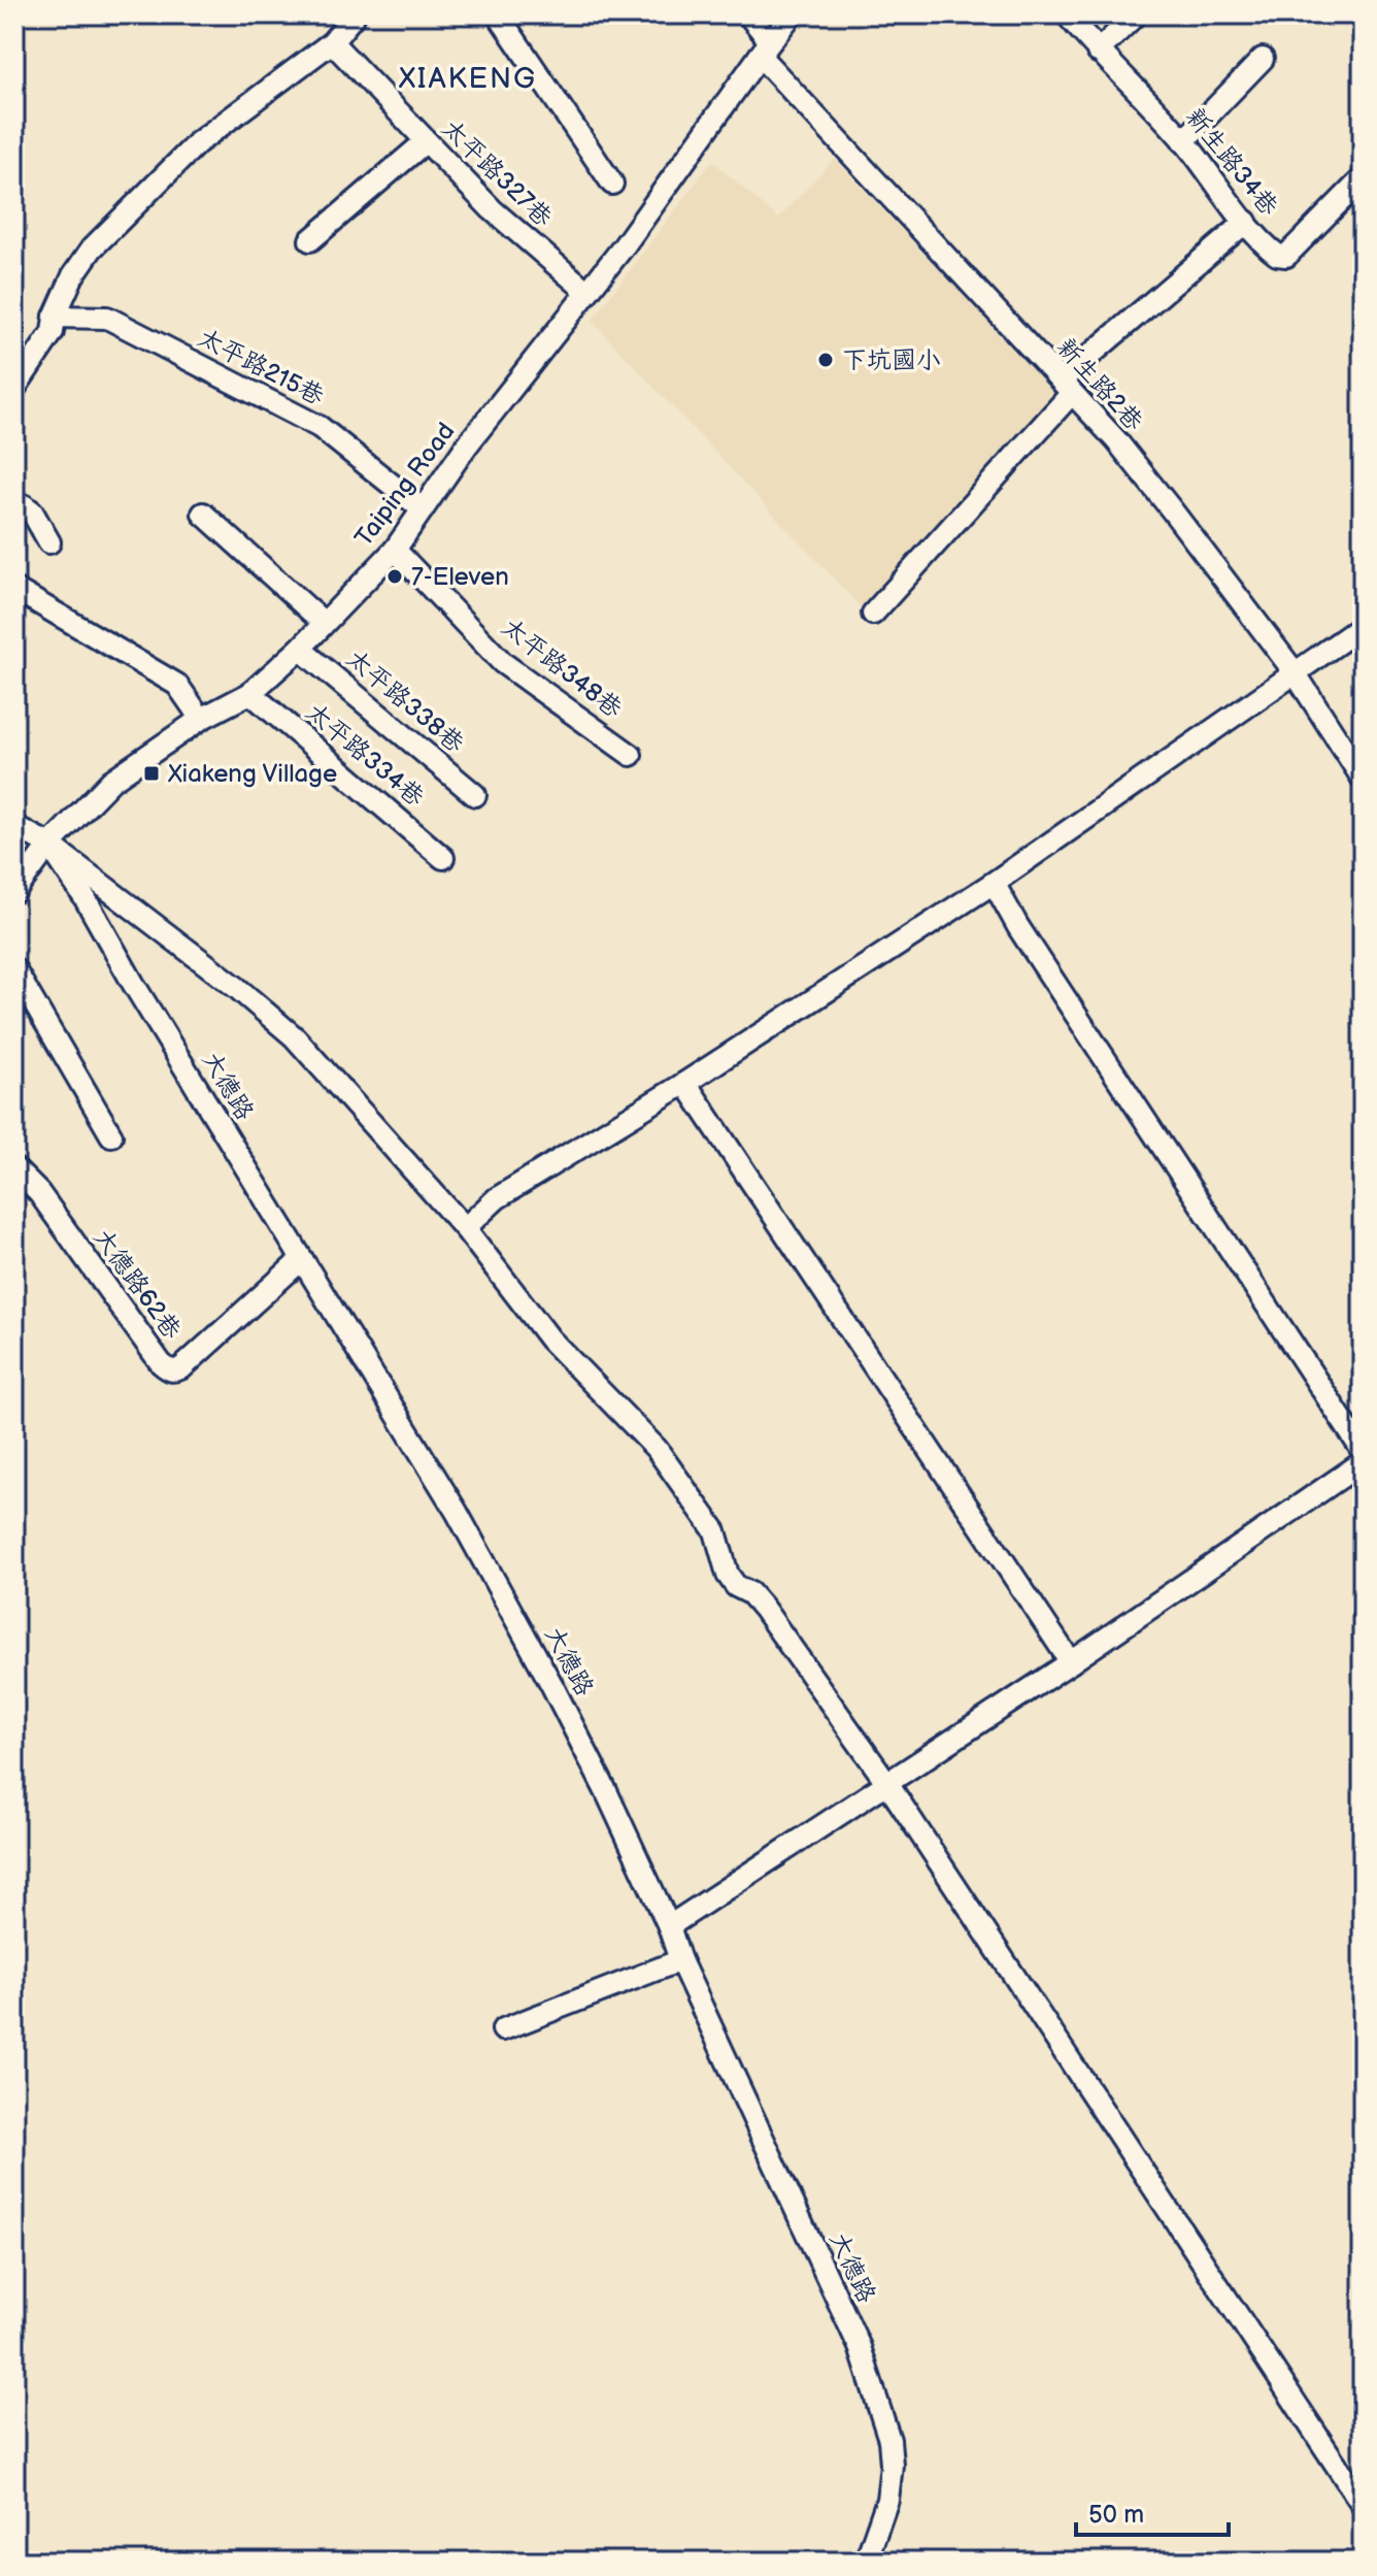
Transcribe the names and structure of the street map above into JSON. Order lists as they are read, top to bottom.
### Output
{
  "streets": {
    "street": [
      "新生路34巷",
      "太平路327巷",
      "太平路215巷",
      "新生路2巷",
      "Taiping Road",
      "太平路348巷",
      "太平路338巷",
      "太平路334巷",
      "大德路",
      "大德路62巷"
    ]
  },
  "crossings": [
    ["太平路327巷", "Taiping Road"],
    ["太平路215巷", "Taiping Road"],
    ["新生路2巷", "Taiping Road"],
    ["Taiping Road", "太平路348巷"],
    ["Taiping Road", "太平路338巷"],
    ["Taiping Road", "太平路334巷"],
    ["Taiping Road", "大德路"],
    ["大德路", "大德路62巷"]
  ],
  "districts": ["XIAKENG"],
  "places": {
    "other": ["下坑國小", "7-Eleven"],
    "transit": ["Xiakeng Village"]
  },
  "scale_bar": "50 m"
}
